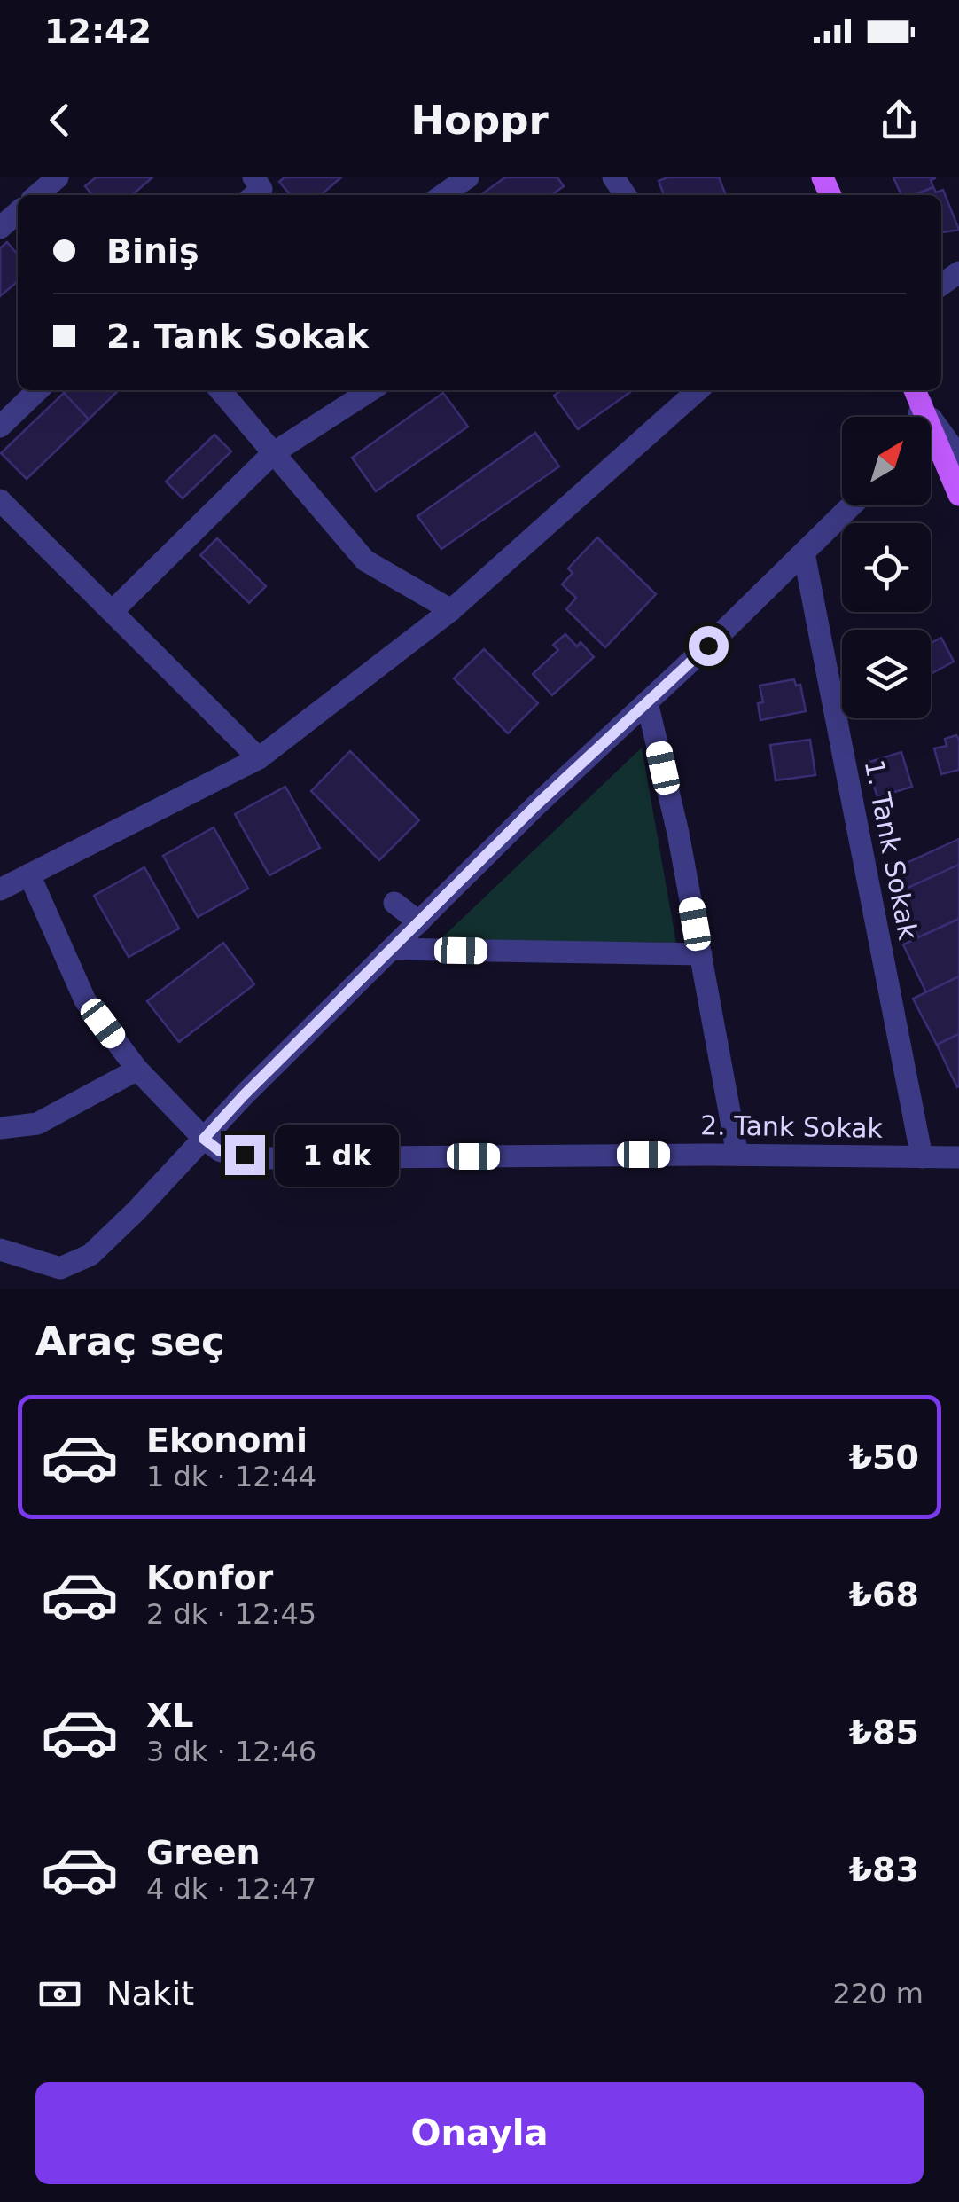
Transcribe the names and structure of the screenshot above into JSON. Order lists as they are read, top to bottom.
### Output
{
  "streets": {
    "street": ["1. Tank Sokak", "2. Tank Sokak"]
  },
  "crossings": [
    ["1. Tank Sokak", "2. Tank Sokak"]
  ],
  "north": "top right",
  "page": {
    "status": "12:42",
    "header": "Hoppr",
    "banner": ["Biniş", "2. Tank Sokak"],
    "bubble": "1 dk",
    "heading": "Araç seç",
    "list": [
      {
        "name": "Ekonomi",
        "note": "1 dk · 12:44",
        "value": "₺50"
      },
      {
        "name": "Konfor",
        "note": "2 dk · 12:45",
        "value": "₺68"
      },
      {
        "name": "XL",
        "note": "3 dk · 12:46",
        "value": "₺85"
      },
      {
        "name": "Green",
        "note": "4 dk · 12:47",
        "value": "₺83"
      }
    ],
    "pay": ["Nakit", "220 m"],
    "buttons": "Onayla"
  }
}
